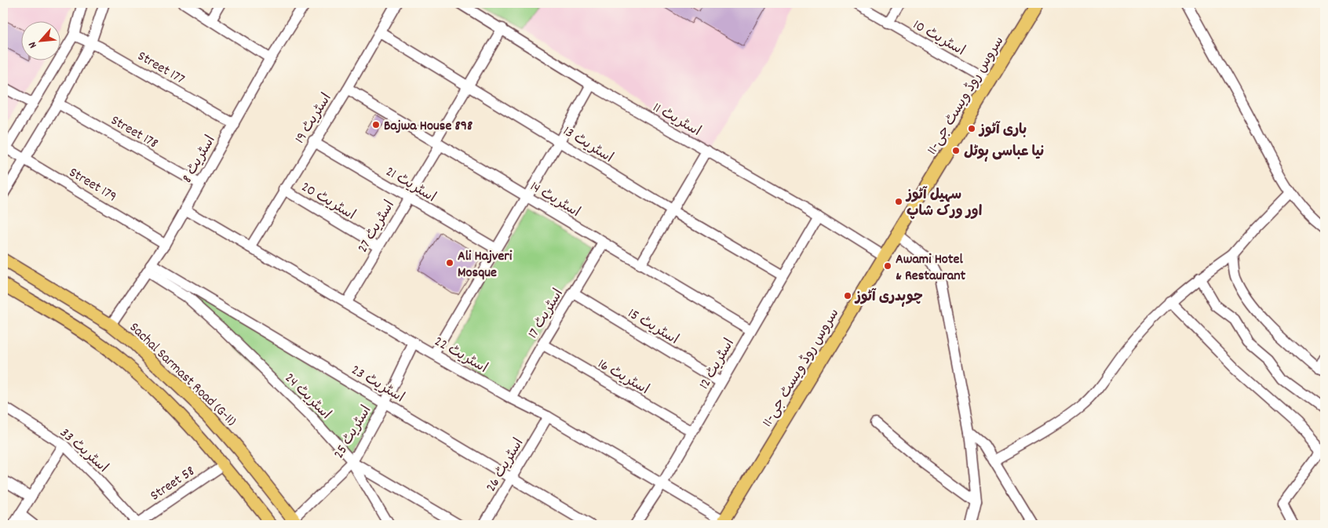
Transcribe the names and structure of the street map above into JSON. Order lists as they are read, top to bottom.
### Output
{
  "streets": {
    "main road": ["سروس روڈ ویسٹ جی-11", "Sachal Sarmast Road (G-11)"],
    "street": [
      "اسٹریٹ 10",
      "Street 177",
      "اسٹریٹ 19",
      "اسٹریٹ 11",
      "Street 178",
      "اسٹریٹ 13",
      "اسٹریٹ 8",
      "Street 179",
      "اسٹریٹ 21",
      "اسٹریٹ 14",
      "اسٹریٹ 20",
      "اسٹریٹ 27",
      "اسٹریٹ 17",
      "اسٹریٹ 15",
      "اسٹریٹ 22",
      "اسٹریٹ 12",
      "اسٹریٹ 16",
      "اسٹریٹ 23",
      "اسٹریٹ 24",
      "اسٹریٹ 25",
      "اسٹریٹ 33",
      "اسٹریٹ 26",
      "Street 58"
    ]
  },
  "crossings": [
    ["اسٹریٹ 10", "سروس روڈ ویسٹ جی-11"],
    ["Street 177", "اسٹریٹ 8"],
    ["سروس روڈ ویسٹ جی-11", "اسٹریٹ 11"],
    ["سروس روڈ ویسٹ جی-11", "اسٹریٹ 22"],
    ["اسٹریٹ 19", "اسٹریٹ 13"],
    ["اسٹریٹ 19", "اسٹریٹ 21"],
    ["اسٹریٹ 19", "اسٹریٹ 14"],
    ["اسٹریٹ 19", "اسٹریٹ 20"],
    ["اسٹریٹ 19", "اسٹریٹ 22"],
    ["اسٹریٹ 11", "اسٹریٹ 27"],
    ["اسٹریٹ 11", "اسٹریٹ 12"],
    ["Street 178", "اسٹریٹ 8"],
    ["اسٹریٹ 13", "اسٹریٹ 27"],
    ["اسٹریٹ 13", "اسٹریٹ 12"],
    ["اسٹریٹ 8", "Street 179"],
    ["اسٹریٹ 8", "اسٹریٹ 22"],
    ["اسٹریٹ 8", "Sachal Sarmast Road (G-11)"],
    ["اسٹریٹ 8", "اسٹریٹ 23"],
    ["اسٹریٹ 8", "اسٹریٹ 24"],
    ["اسٹریٹ 21", "اسٹریٹ 27"],
    ["اسٹریٹ 14", "اسٹریٹ 27"],
    ["اسٹریٹ 14", "اسٹریٹ 17"],
    ["اسٹریٹ 14", "اسٹریٹ 12"],
    ["اسٹریٹ 20", "اسٹریٹ 27"],
    ["اسٹریٹ 27", "اسٹریٹ 22"],
    ["اسٹریٹ 17", "اسٹریٹ 15"],
    ["اسٹریٹ 17", "اسٹریٹ 22"],
    ["اسٹریٹ 17", "اسٹریٹ 16"],
    ["اسٹریٹ 15", "اسٹریٹ 12"],
    ["اسٹریٹ 22", "اسٹریٹ 12"],
    ["اسٹریٹ 22", "اسٹریٹ 25"],
    ["اسٹریٹ 22", "اسٹریٹ 26"],
    ["اسٹریٹ 12", "اسٹریٹ 16"],
    ["Sachal Sarmast Road (G-11)", "اسٹریٹ 25"],
    ["اسٹریٹ 23", "اسٹریٹ 24"],
    ["اسٹریٹ 23", "اسٹریٹ 25"],
    ["اسٹریٹ 23", "اسٹریٹ 26"],
    ["اسٹریٹ 24", "اسٹریٹ 25"],
    ["اسٹریٹ 33", "Street 58"]
  ],
  "places": [
    "Bajwa House 898",
    "باری آٹوز",
    "نیا عباسی ہوٹل",
    "سہیل آٹوز اور ورک شاپ",
    "Ali Hajveri Mosque",
    "Awami Hotel & Restaurant",
    "چوہدری آٹوز"
  ],
  "north": "bottom left"
}
